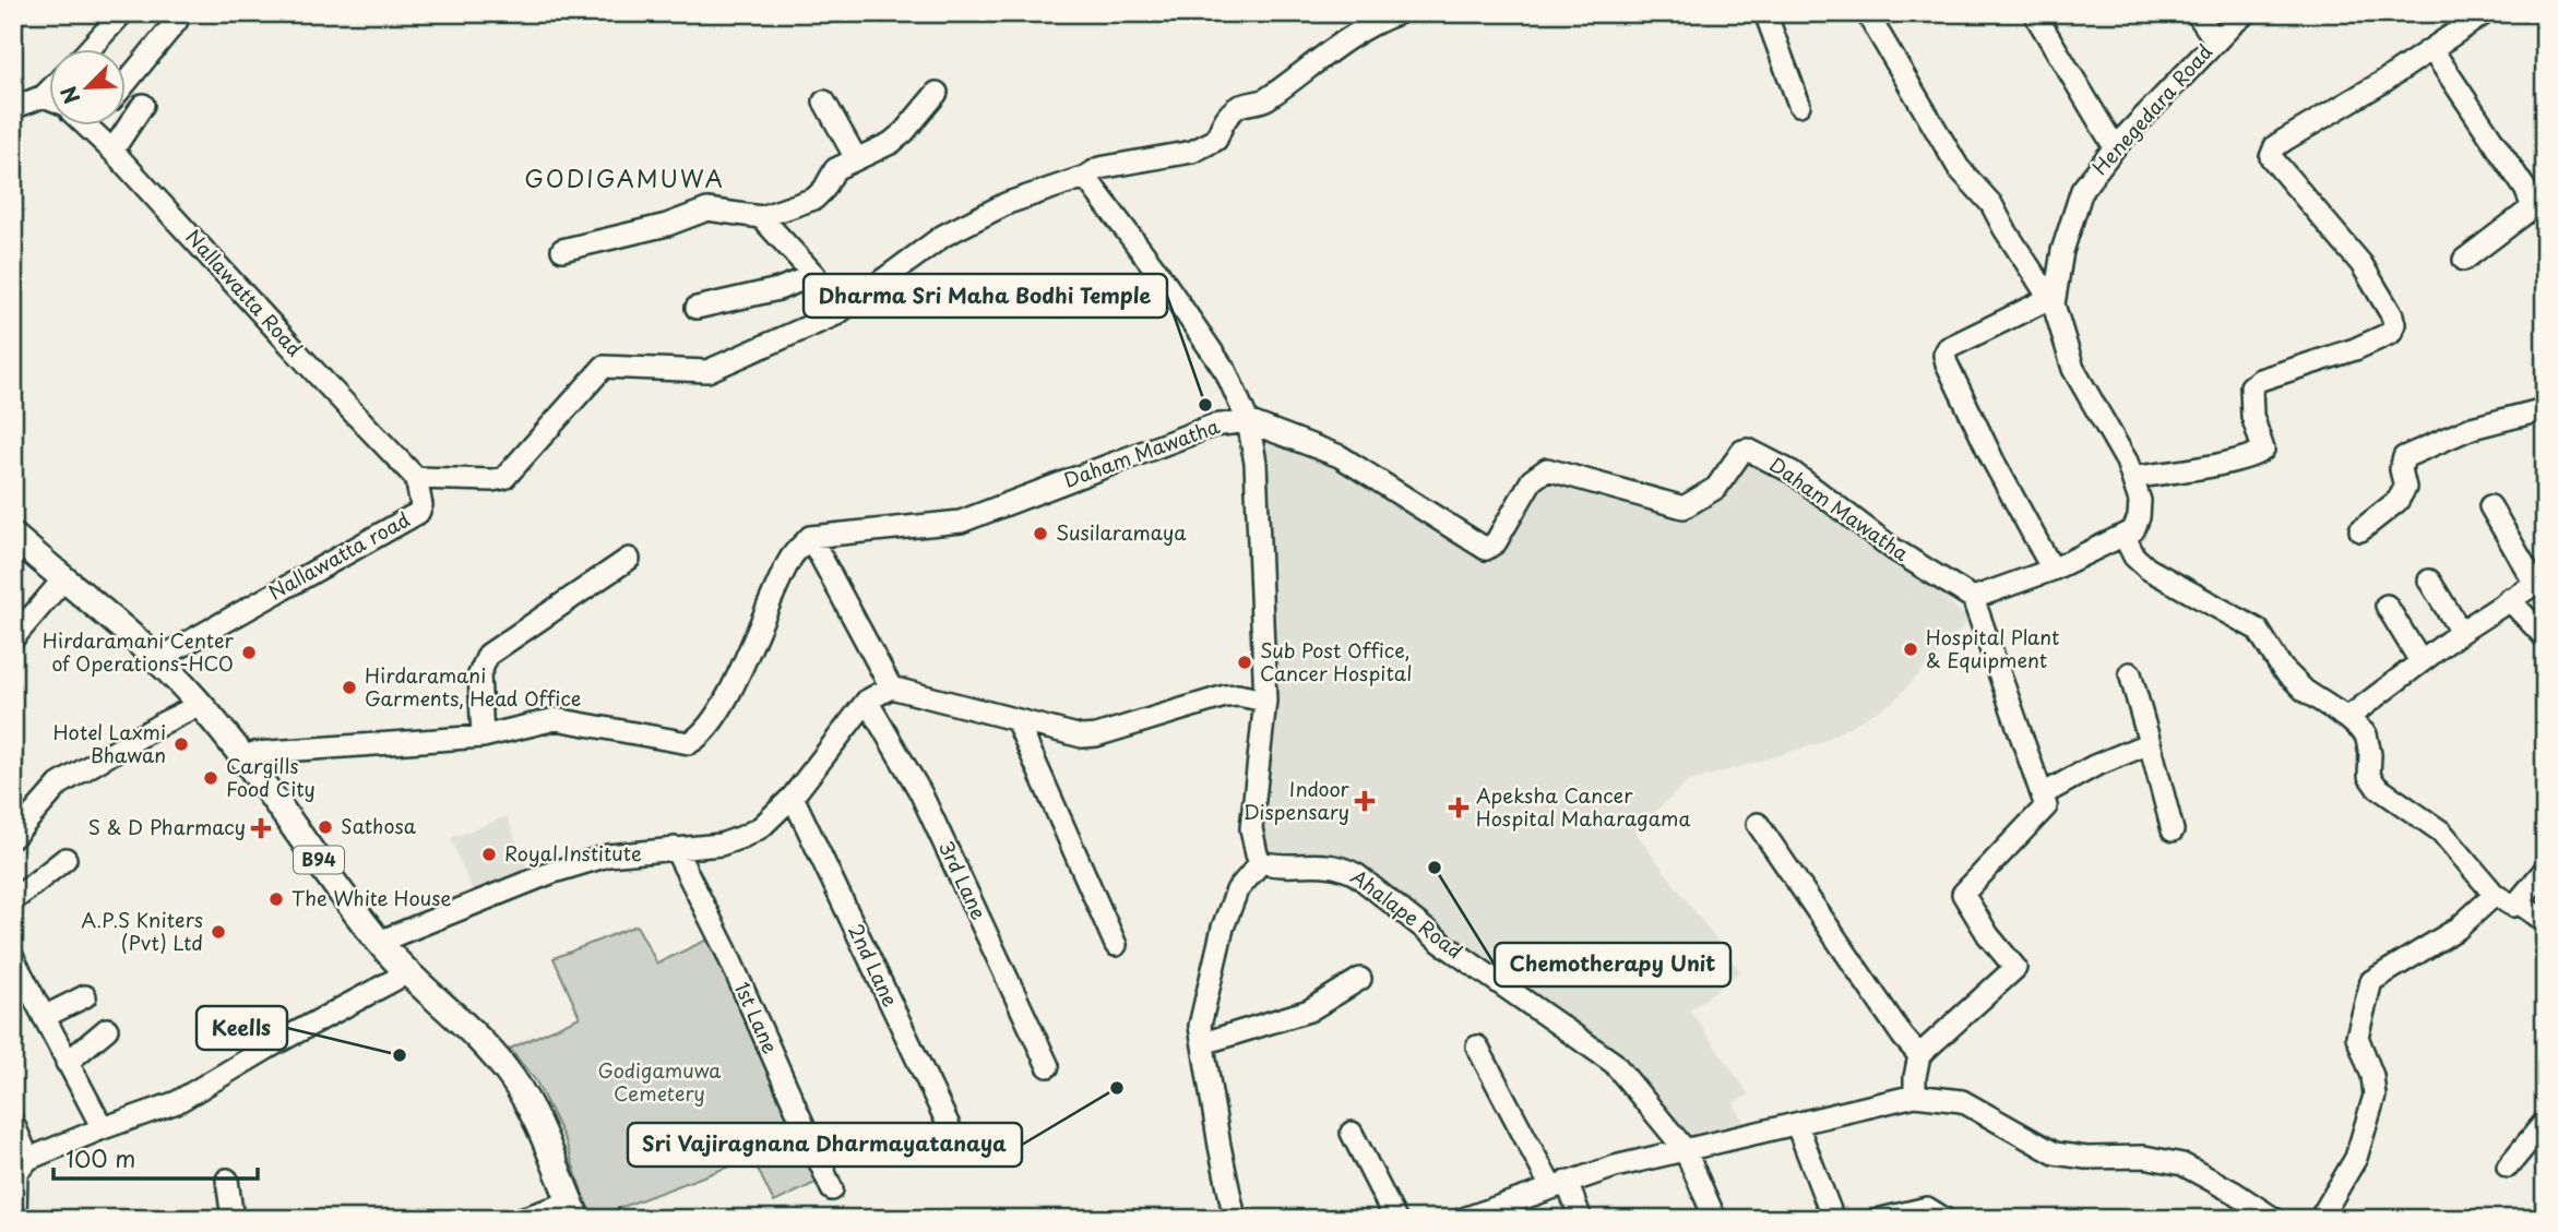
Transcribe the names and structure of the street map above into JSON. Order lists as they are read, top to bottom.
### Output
{
  "streets": {
    "main road": ["B94"],
    "street": [
      "Henegedara Road",
      "Nallawatta Road",
      "Daham Mawatha",
      "Nallawatta road",
      "3rd Lane",
      "Ahalape Road",
      "2nd Lane",
      "1st Lane"
    ]
  },
  "crossings": [
    ["Nallawatta Road", "Nallawatta road"],
    ["Nallawatta road", "B94"]
  ],
  "districts": ["GODIGAMUWA"],
  "parks": ["Godigamuwa Cemetery"],
  "places": {
    "other": [
      "Dharma Sri Maha Bodhi Temple",
      "Susilaramaya",
      "Hospital Plant & Equipment",
      "Hirdaramani Center of Operations-HCO",
      "Sub Post Office, Cancer Hospital",
      "Hirdaramani Garments, Head Office",
      "Hotel Laxmi Bhawan",
      "Cargills Food City",
      "Sathosa",
      "Royal Institute",
      "Chemotherapy Unit",
      "The White House",
      "A.P.S Kniters (Pvt) Ltd",
      "Keells",
      "Sri Vajiragnana Dharmayatanaya"
    ],
    "health": ["Indoor Dispensary", "Apeksha Cancer Hospital Maharagama", "S & D Pharmacy"]
  },
  "scale_bar": "100 m",
  "north": "bottom left"
}
